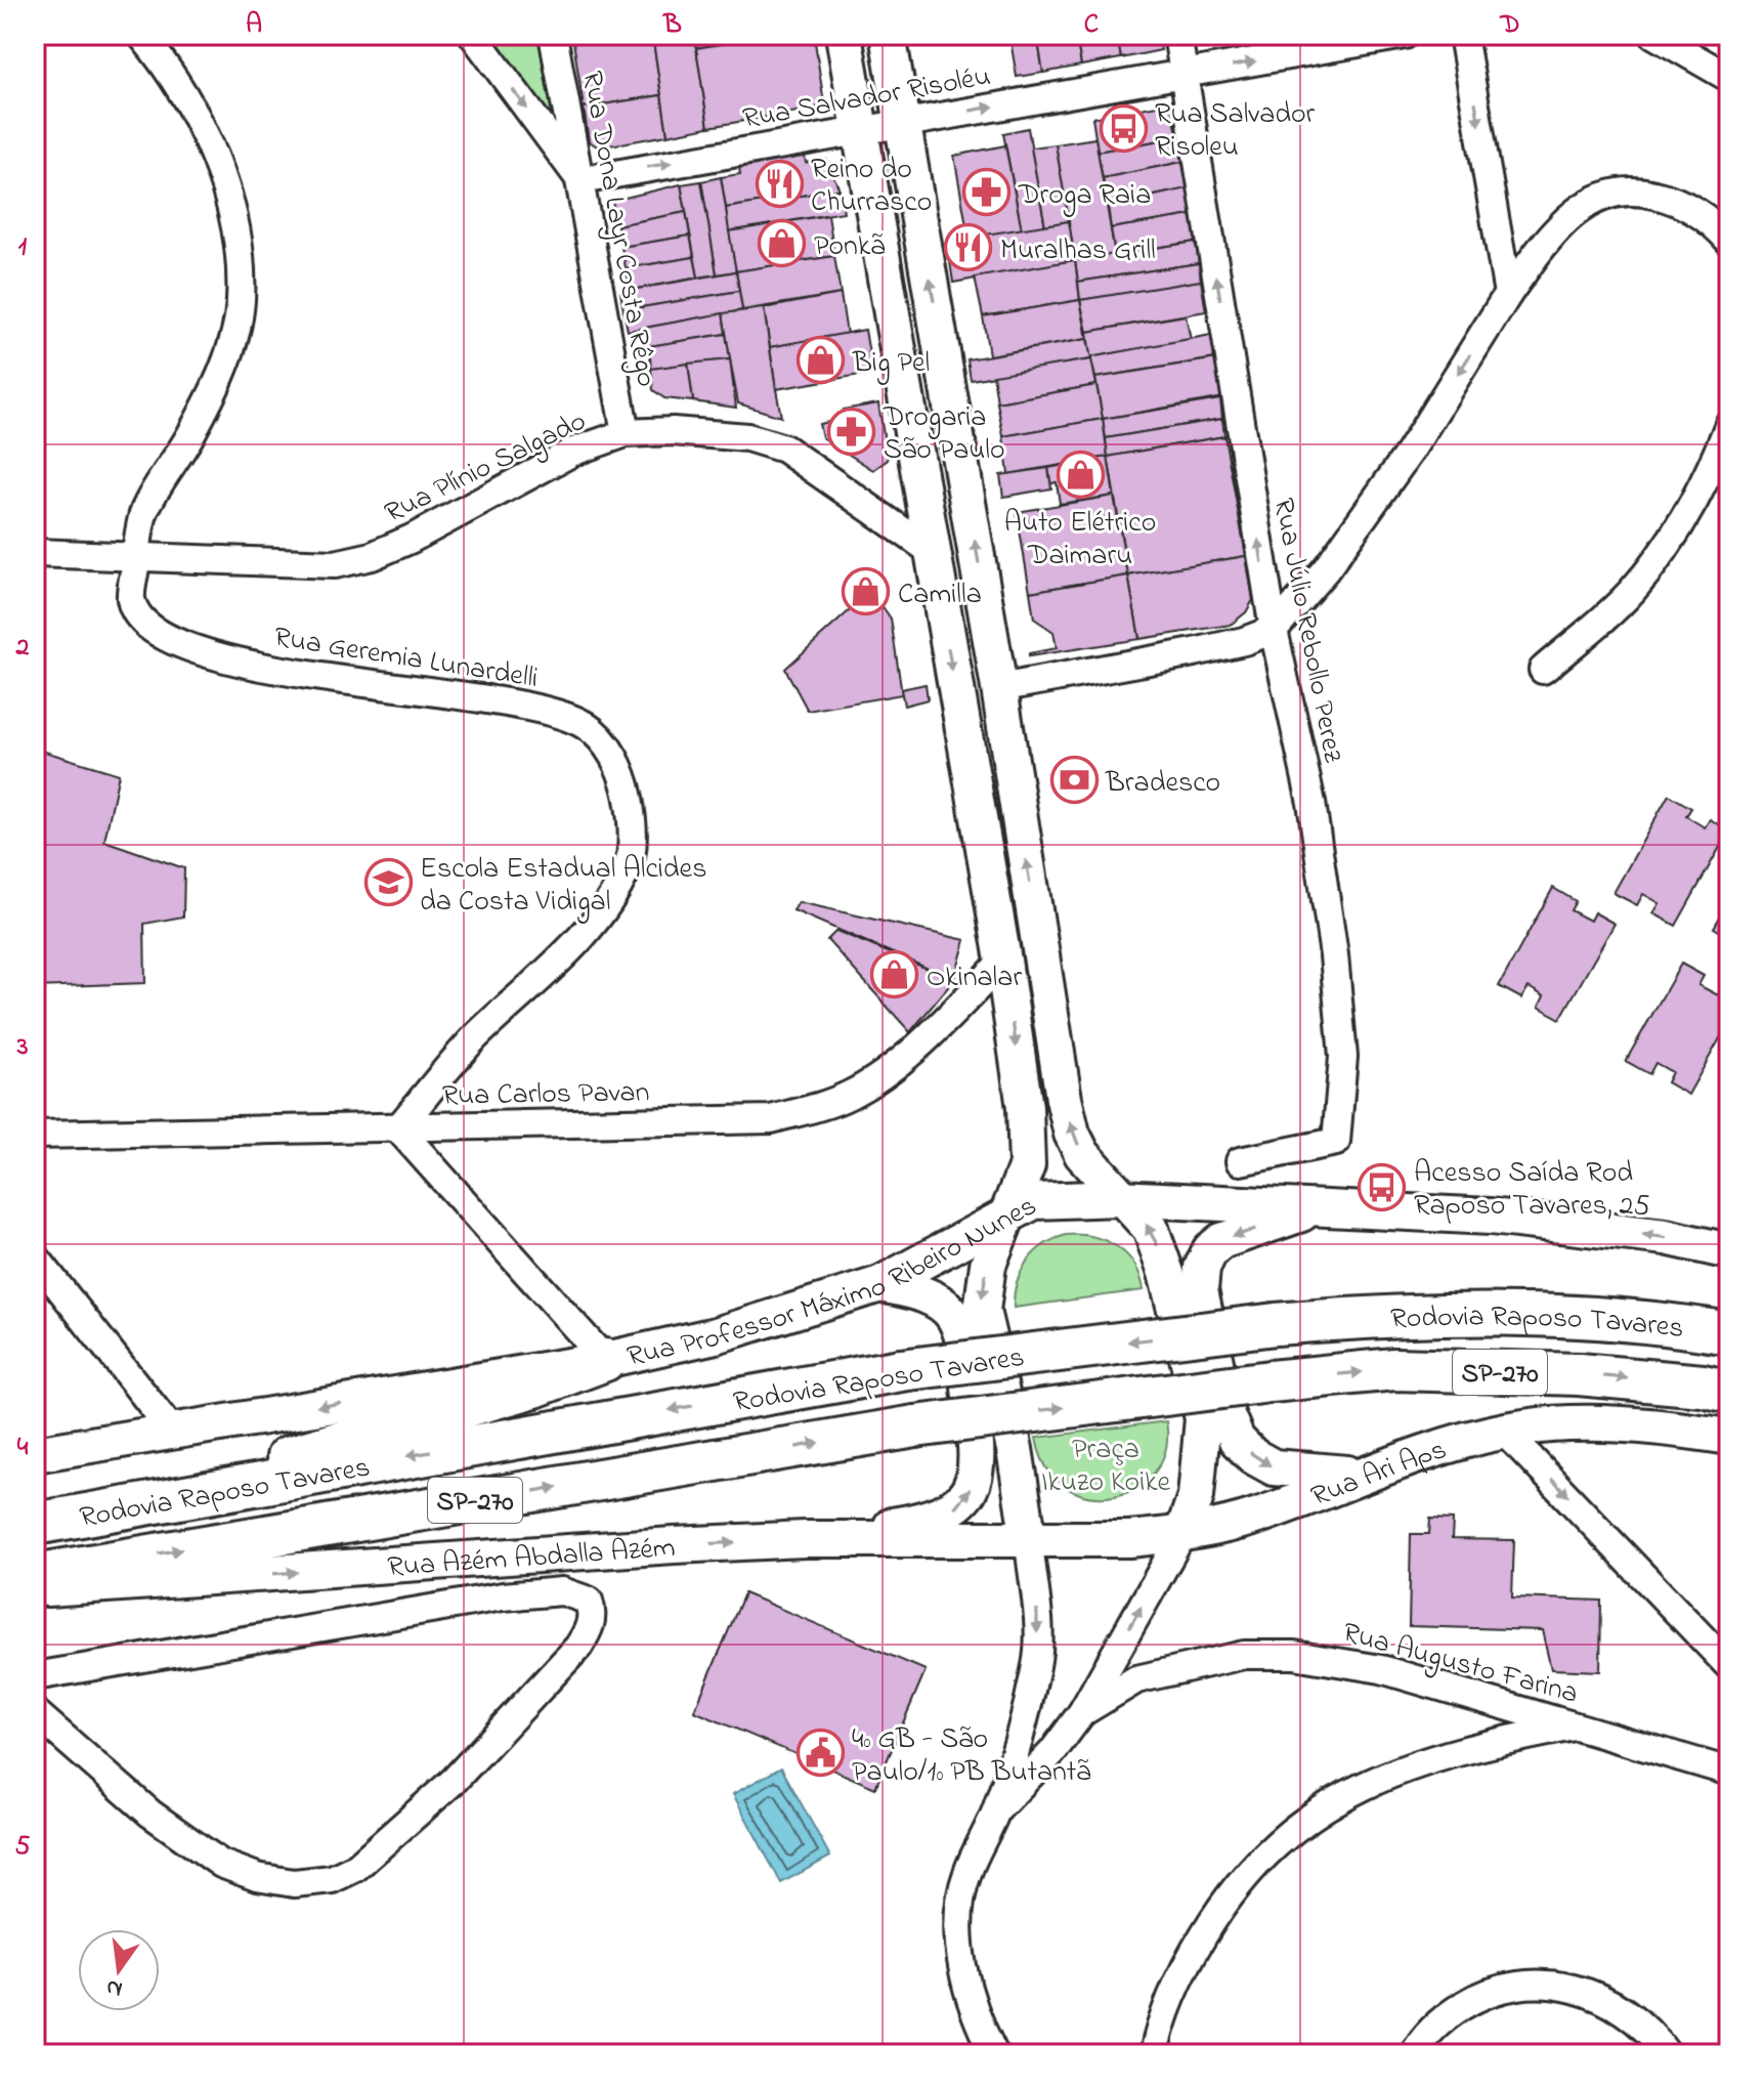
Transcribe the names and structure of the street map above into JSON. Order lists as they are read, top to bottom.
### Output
{
  "streets": {
    "highway": ["Rodovia Raposo Tavares", "SP-270"],
    "main road": ["Rua Professor Máximo Ribeiro Nunes", "Rua Ari Aps", "Rua Azém Abdalla Azém"],
    "street": [
      "Rua Salvador Risoléu",
      "Rua Dona Layr Costa Rêgo",
      "Rua Plínio Salgado",
      "Rua Júlio Rebollo Perez",
      "Rua Geremia Lunardelli",
      "Rua Carlos Pavan",
      "Rua Augusto Farina"
    ]
  },
  "crossings": [
    ["Rua Salvador Risoléu", "Rua Dona Layr Costa Rêgo"],
    ["Rua Salvador Risoléu", "Rua Júlio Rebollo Perez"],
    ["Rua Dona Layr Costa Rêgo", "Rua Plínio Salgado"],
    ["Rua Plínio Salgado", "Rua Geremia Lunardelli"],
    ["Rua Geremia Lunardelli", "Rua Carlos Pavan"],
    ["Rua Ari Aps", "Rua Azém Abdalla Azém"],
    ["Rua Ari Aps", "Rua Augusto Farina"],
    ["Rua Azém Abdalla Azém", "Rua Augusto Farina"]
  ],
  "one_way": ["Rua Salvador Risoléu", "Rua Júlio Rebollo Perez", "Rua Professor Máximo Ribeiro Nunes"],
  "parks": ["Praça Ikuzo Koike"],
  "places": {
    "bus stop": ["Rua Salvador Risoleu", "Acesso Saída Rod Raposo Tavares, 25"],
    "restaurant": ["Reino do Churrasco", "Muralhas Grill"],
    "pharmacy": ["Droga Raia", "Drogaria São Paulo"],
    "shop": [
      "Ponkã",
      "Big Pel",
      "Auto Elétrico Daimaru",
      "Camilla",
      "Okinalar"
    ],
    "bank": ["Bradesco"],
    "school or university": ["Escola Estadual Alcides da Costa Vidigal"],
    "public building": ["4º GB - São Paulo/1º PB Butantã"]
  },
  "north": "bottom",
  "grid": {
    "columns": [
      "A",
      "B",
      "C",
      "D"
    ],
    "rows": [
      "1",
      "2",
      "3",
      "4",
      "5"
    ]
  }
}
